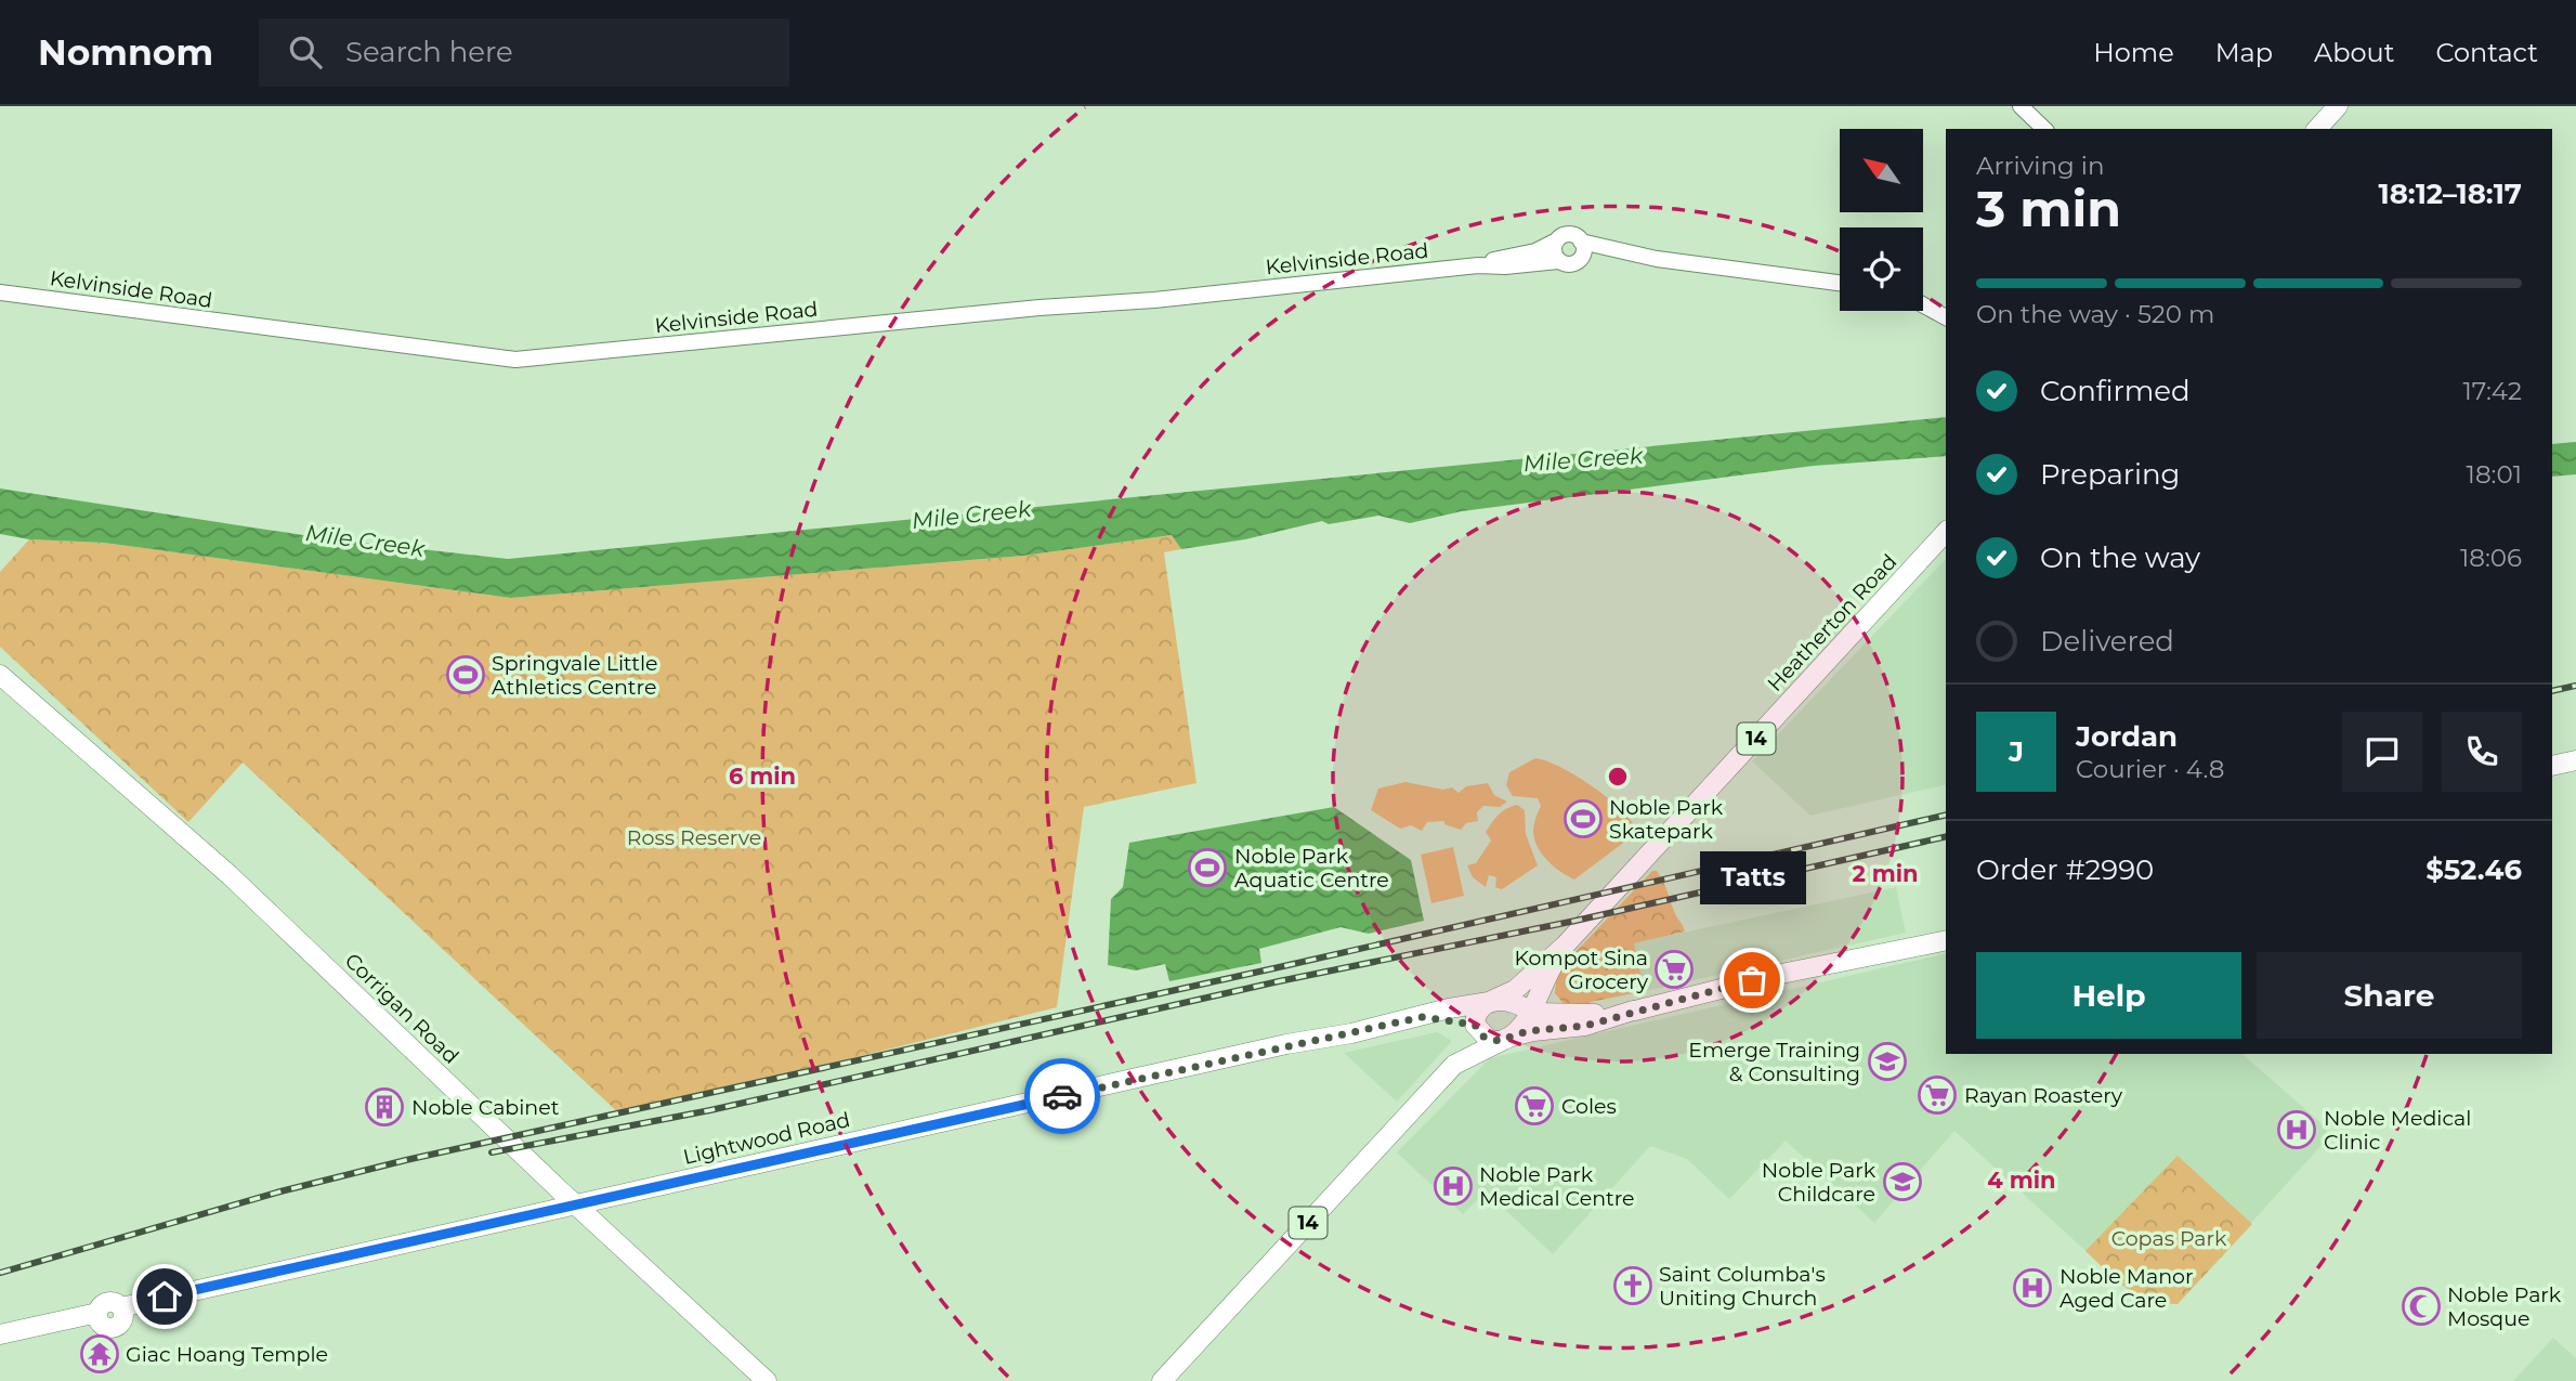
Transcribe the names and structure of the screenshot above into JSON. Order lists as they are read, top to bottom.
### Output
{
  "streets": {
    "main road": [
      "Heatherton Road",
      "14",
      "Corrigan Road",
      "Lightwood Road"
    ],
    "street": ["Kelvinside Road"]
  },
  "crossings": [
    ["Heatherton Road", "14"],
    ["Heatherton Road", "Lightwood Road"],
    ["14", "Lightwood Road"],
    ["Corrigan Road", "Lightwood Road"]
  ],
  "water": ["Mile Creek"],
  "parks": ["Ross Reserve", "Copas Park"],
  "places": {
    "sports": ["Springvale Little Athletics Centre", "Noble Park Skatepark", "Noble Park Aquatic Centre"],
    "supermarket": ["Kompot Sina Grocery", "Rayan Roastery", "Coles"],
    "other": ["Tatts"],
    "school or university": ["Emerge Training & Consulting", "Noble Park Childcare"],
    "building": ["Noble Cabinet"],
    "hospital": ["Noble Medical Clinic", "Noble Park Medical Centre", "Noble Manor Aged Care"],
    "church": ["Saint Columba's Uniting Church"],
    "mosque": ["Noble Park Mosque"],
    "temple": ["Giac Hoang Temple"]
  },
  "north": "top left",
  "page": {
    "header": "Nomnom",
    "search": "Search here",
    "nav": [
      "Home",
      "Map",
      "About",
      "Contact"
    ],
    "heading": ["3 min", "Arriving in", "18:12–18:17"],
    "panel": [
      "Jordan",
      "Courier · 4.8",
      "Order #2990",
      "$52.46"
    ],
    "bar": "On the way · 520 m",
    "list": [
      ["Confirmed", "17:42"],
      ["Preparing", "18:01"],
      ["On the way", "18:06"],
      "Delivered"
    ],
    "round": "J",
    "bubble": "Tatts",
    "buttons": ["Help", "Share"]
  },
  "rings": ["6 min", "2 min", "4 min"]
}
